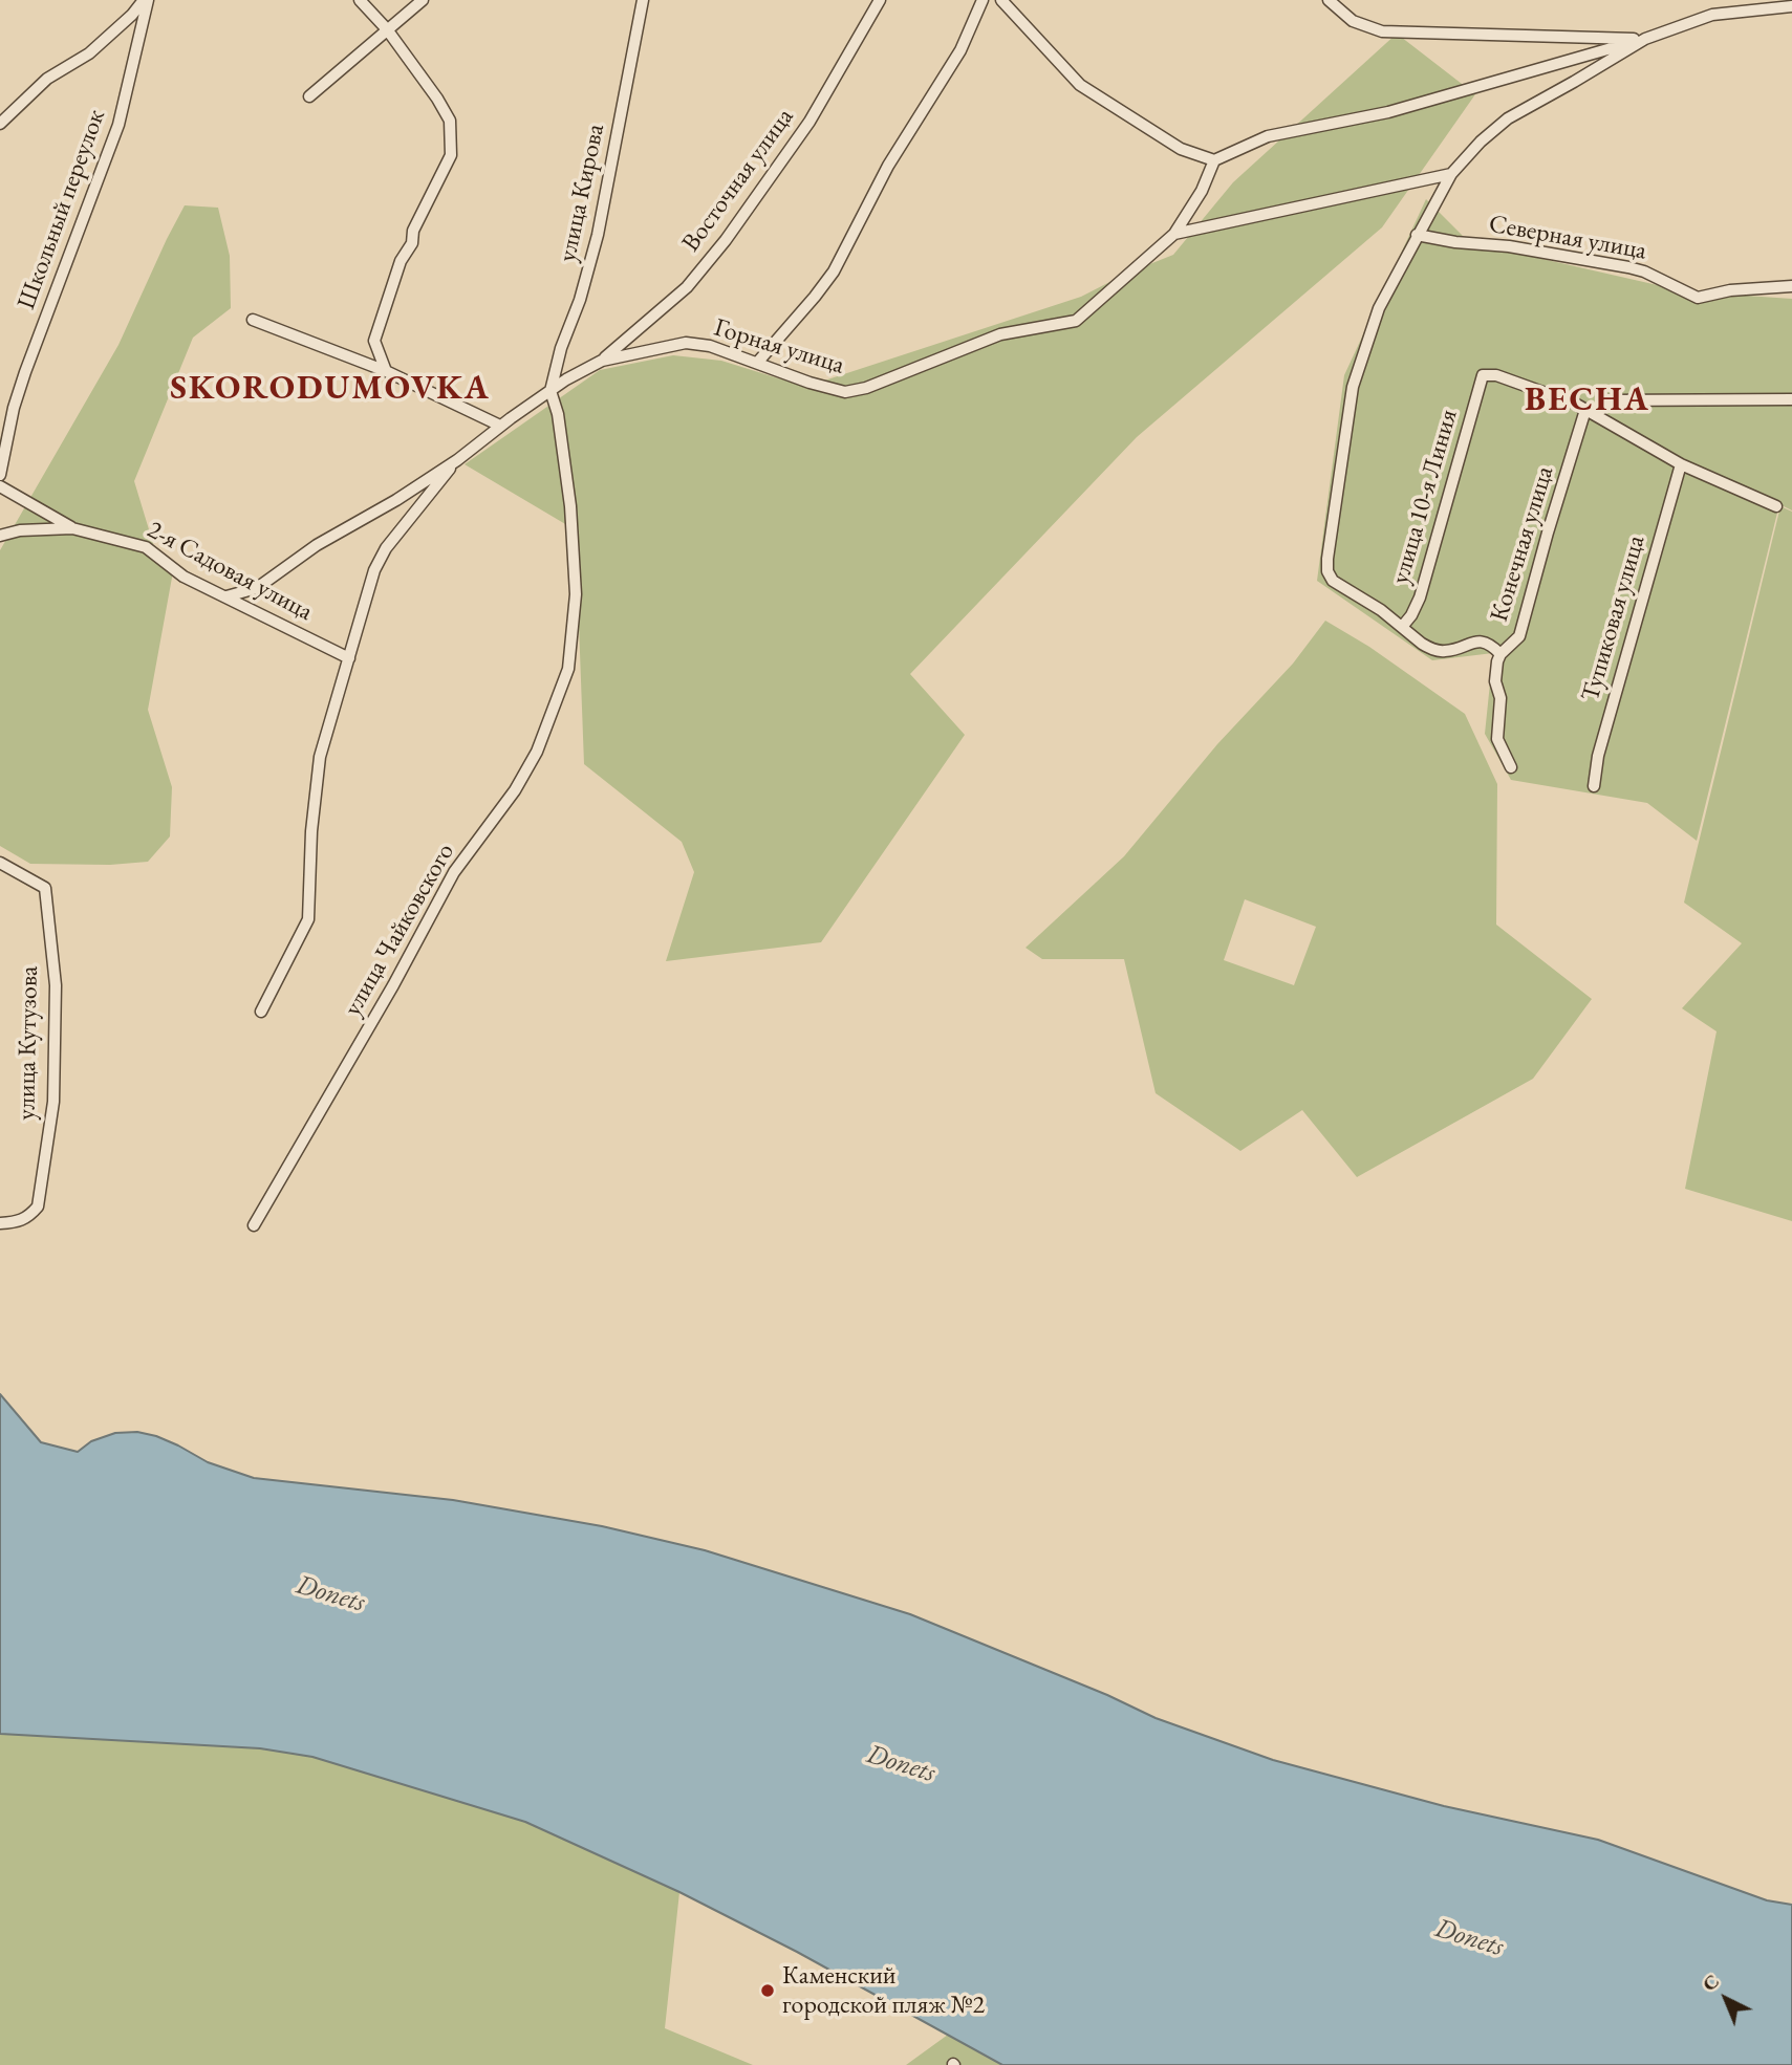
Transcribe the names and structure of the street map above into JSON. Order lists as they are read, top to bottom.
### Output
{
  "streets": {
    "street": [
      "Восточная улица",
      "улица Кирова",
      "Школьный переулок",
      "Северная улица",
      "Горная улица",
      "улица 10-я Линия",
      "Конечная улица",
      "2-я Садовая улица",
      "Тупиковая улица",
      "улица Чайковского",
      "улица Кутузова"
    ]
  },
  "crossings": [
    ["Восточная улица", "Горная улица"],
    ["улица Кирова", "Горная улица"],
    ["улица Кирова", "улица Чайковского"],
    ["Горная улица", "2-я Садовая улица"],
    ["Горная улица", "улица Чайковского"],
    ["улица 10-я Линия", "Конечная улица"]
  ],
  "districts": ["SKORODUMOVKA", "ВЕСНА"],
  "water": ["Donets"],
  "places": ["Каменский городской пляж №2"],
  "north": "top left"
}
